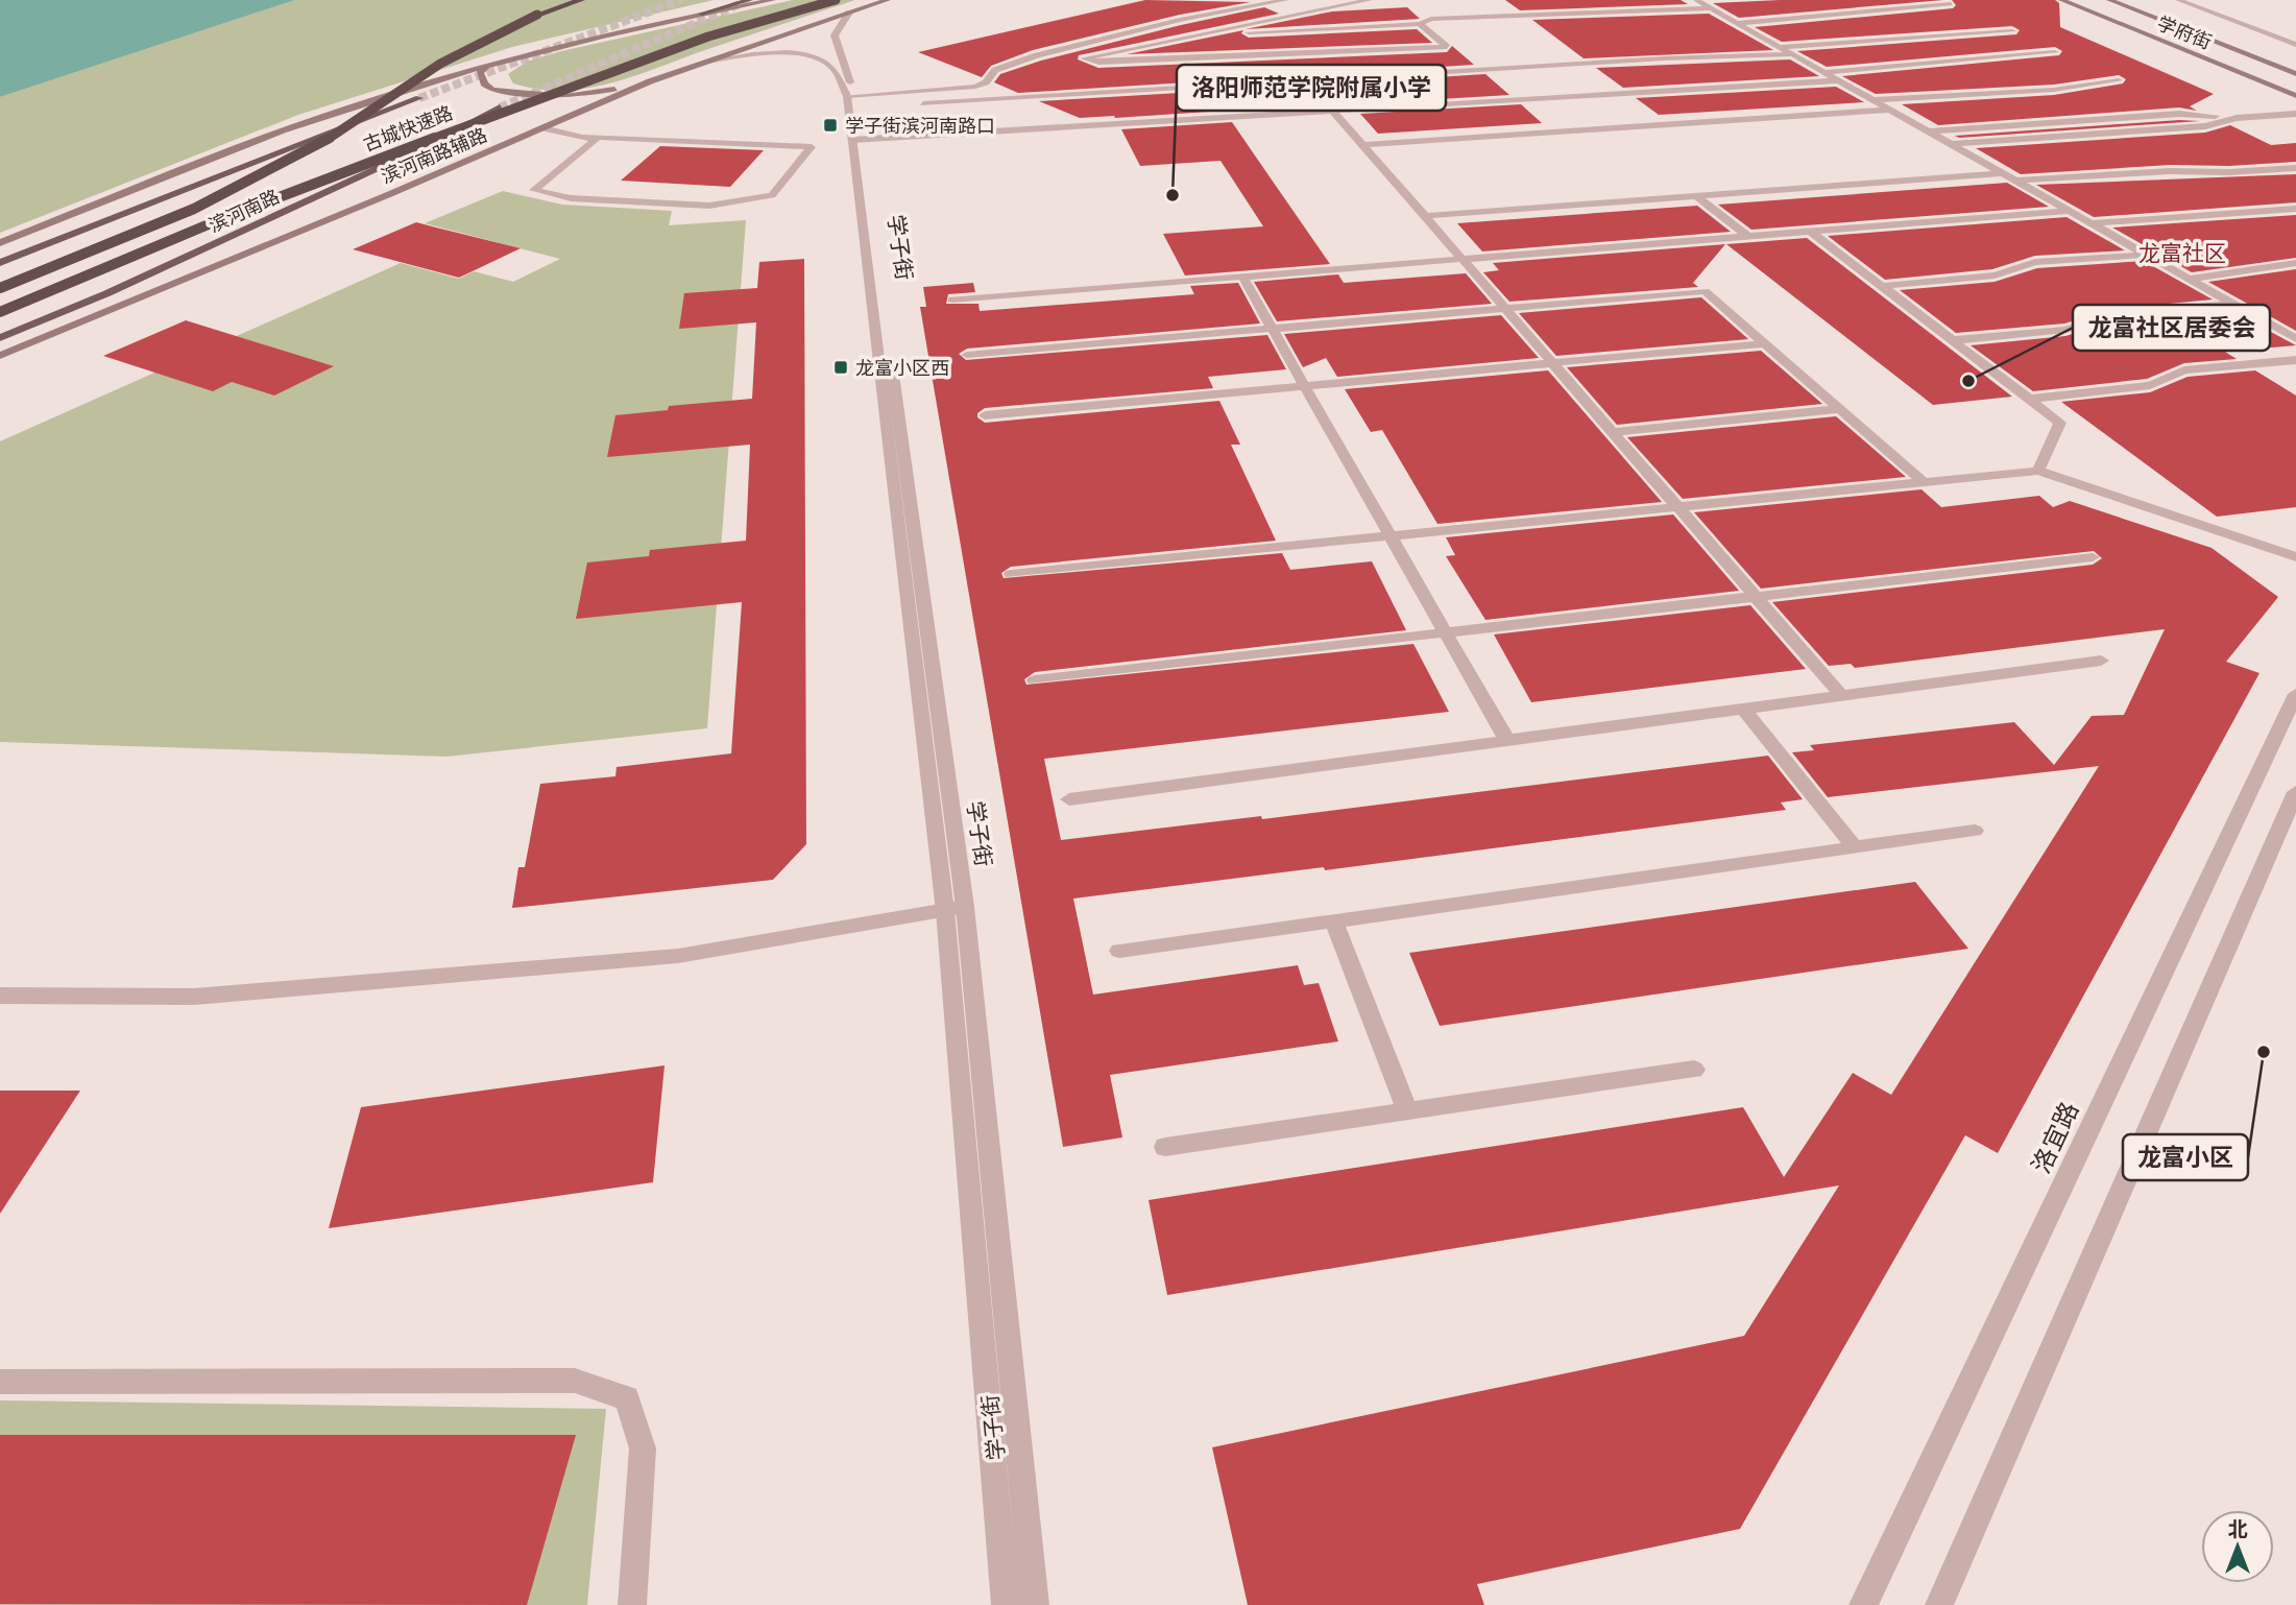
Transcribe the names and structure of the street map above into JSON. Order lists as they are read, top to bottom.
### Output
{
  "streets": {
    "highway": ["古城快速路"],
    "main road": ["学府街", "滨河南路辅路", "滨河南路"],
    "street": ["学子街", "洛宜路"]
  },
  "crossings": [
    ["滨河南路辅路", "学子街"]
  ],
  "districts": ["龙富社区"],
  "places": {
    "transit": ["学子街滨河南路口", "龙富小区西"],
    "other": ["洛阳师范学院附属小学", "龙富社区居委会", "龙富小区"]
  },
  "north": "top"
}
